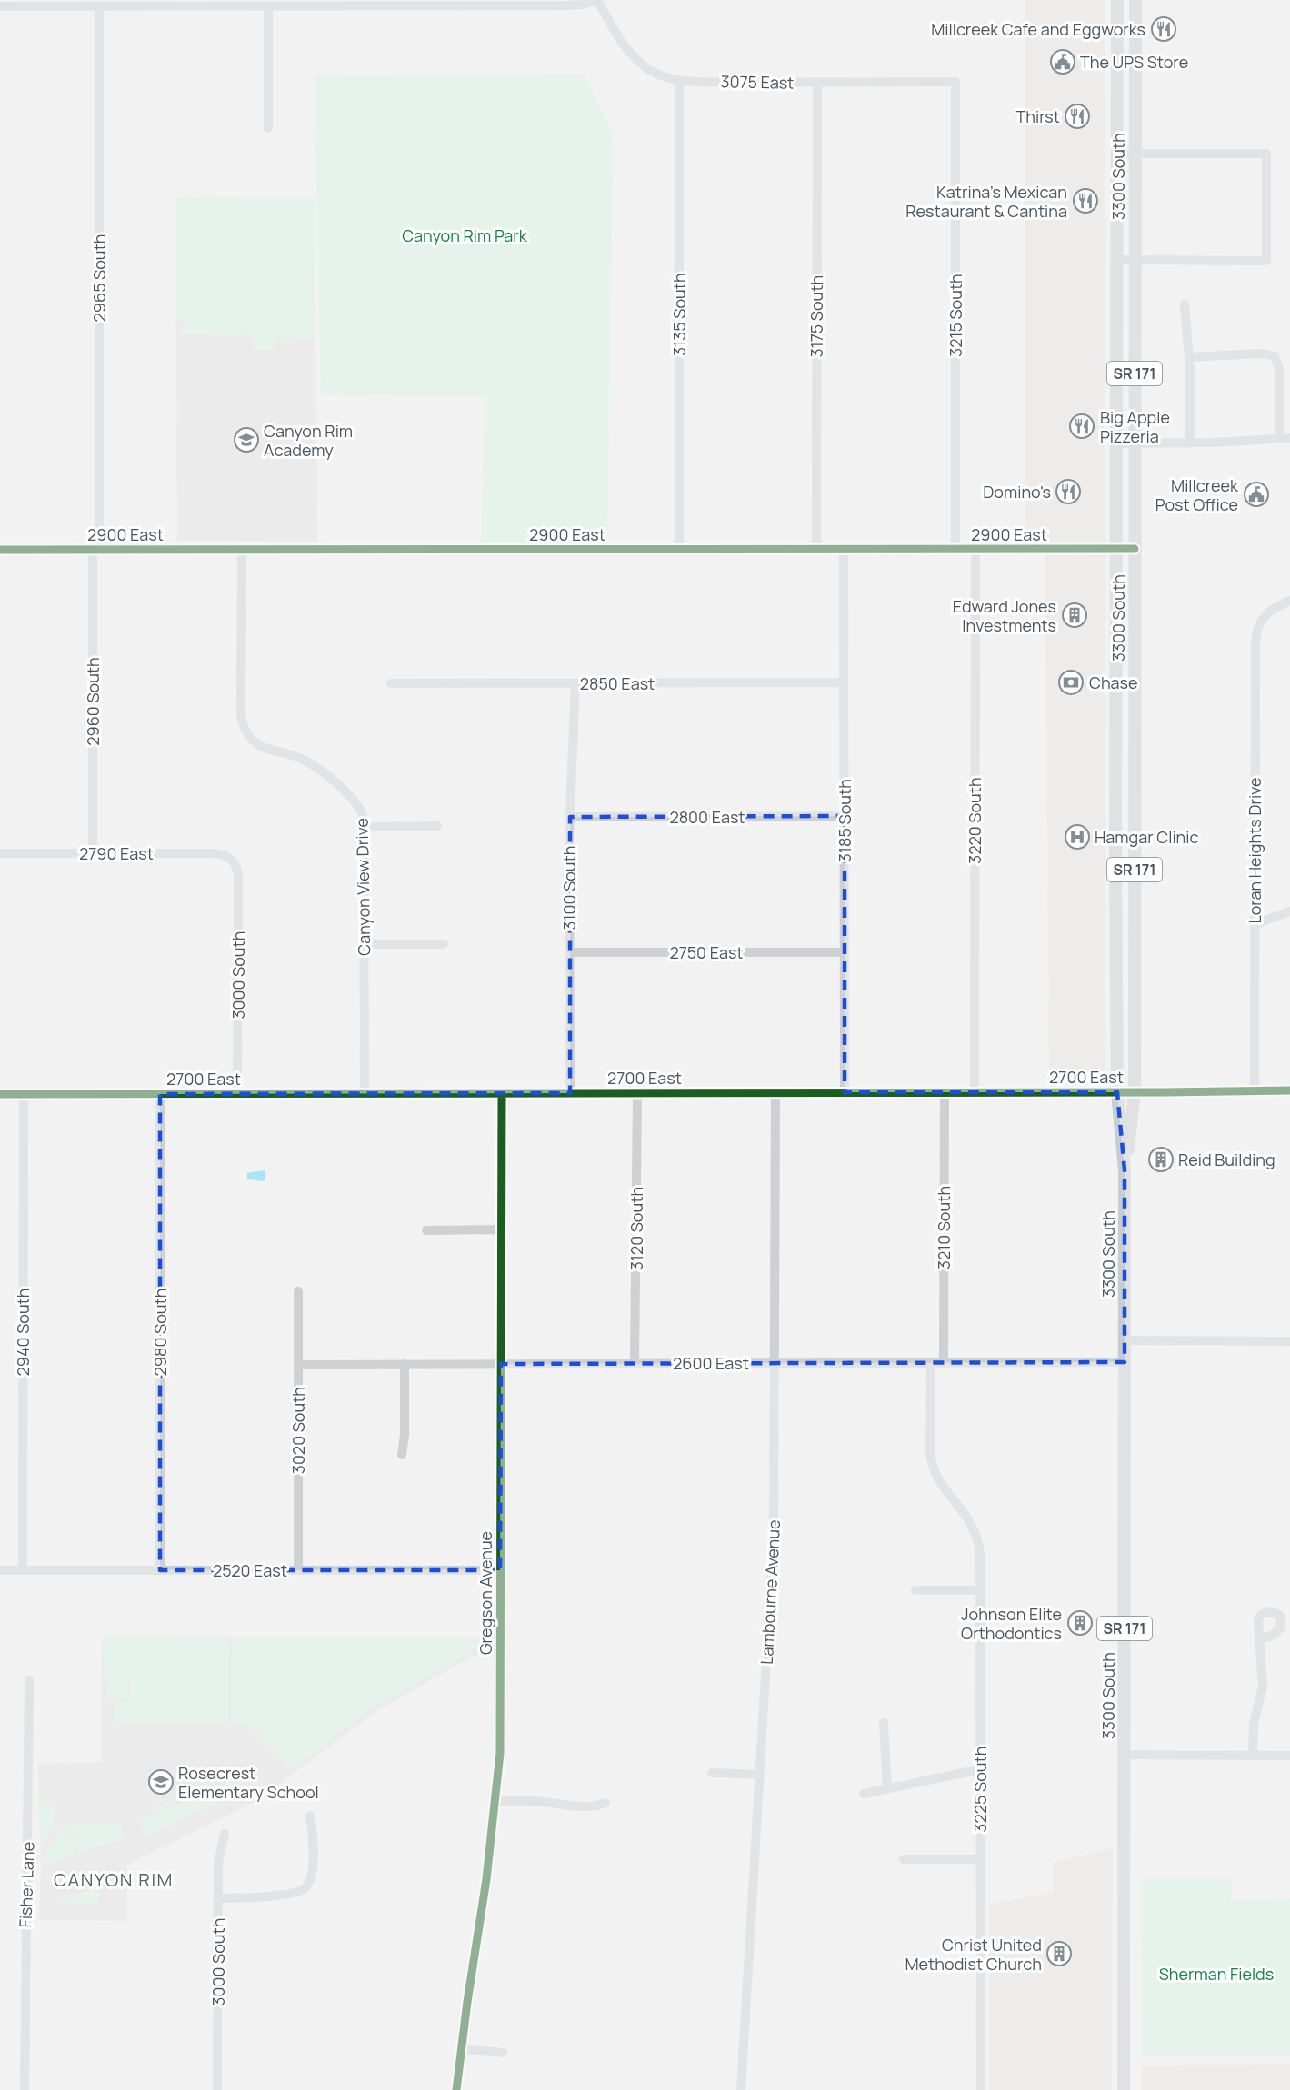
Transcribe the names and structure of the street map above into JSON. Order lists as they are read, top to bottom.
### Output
{
  "streets": {
    "main road": ["3300 South", "SR 171"],
    "street": [
      "3075 East",
      "2965 South",
      "3135 South",
      "3215 South",
      "3175 South",
      "2900 East",
      "2850 East",
      "2960 South",
      "2800 East",
      "3185 South",
      "3220 South",
      "Loran Heights Drive",
      "2790 East",
      "Canyon View Drive",
      "3100 South",
      "2750 East",
      "3000 South",
      "2700 East",
      "3210 South",
      "3120 South",
      "2940 South",
      "2980 South",
      "2600 East",
      "3020 South",
      "2520 East",
      "Lambourne Avenue",
      "Gregson Avenue",
      "3225 South",
      "Fisher Lane"
    ]
  },
  "crossings": [
    ["3075 East", "3135 South"],
    ["3075 East", "3215 South"],
    ["3075 East", "3175 South"],
    ["3300 South", "2900 East"],
    ["3300 South", "2700 East"],
    ["3300 South", "2600 East"],
    ["2965 South", "2900 East"],
    ["2965 South", "2960 South"],
    ["3135 South", "2900 East"],
    ["3215 South", "2900 East"],
    ["3175 South", "2900 East"],
    ["2900 East", "2960 South"],
    ["2900 East", "3185 South"],
    ["2900 East", "3220 South"],
    ["2900 East", "Canyon View Drive"],
    ["2850 East", "3185 South"],
    ["2850 East", "3100 South"],
    ["2960 South", "2790 East"],
    ["2800 East", "3185 South"],
    ["2800 East", "3100 South"],
    ["3185 South", "2750 East"],
    ["3185 South", "2700 East"],
    ["3220 South", "2700 East"],
    ["Loran Heights Drive", "2700 East"],
    ["2790 East", "3000 South"],
    ["Canyon View Drive", "2700 East"],
    ["3100 South", "2750 East"],
    ["3100 South", "2700 East"],
    ["3000 South", "2700 East"],
    ["2700 East", "3210 South"],
    ["2700 East", "3120 South"],
    ["2700 East", "2940 South"],
    ["2700 East", "2980 South"],
    ["2700 East", "Lambourne Avenue"],
    ["2700 East", "Gregson Avenue"],
    ["3210 South", "2600 East"],
    ["3120 South", "2600 East"],
    ["2940 South", "2520 East"],
    ["2980 South", "2520 East"],
    ["2600 East", "3020 South"],
    ["2600 East", "Lambourne Avenue"],
    ["2600 East", "Gregson Avenue"],
    ["2600 East", "3225 South"],
    ["3020 South", "2520 East"],
    ["2520 East", "Gregson Avenue"]
  ],
  "districts": ["CANYON RIM"],
  "parks": ["Canyon Rim Park", "Sherman Fields"],
  "places": {
    "restaurant": [
      "Millcreek Cafe and Eggworks",
      "Thirst",
      "Katrina's Mexican Restaurant & Cantina",
      "Big Apple Pizzeria",
      "Domino's"
    ],
    "public building": ["The UPS Store", "Millcreek Post Office"],
    "school or university": ["Canyon Rim Academy", "Rosecrest Elementary School"],
    "building": [
      "Edward Jones Investments",
      "Reid Building",
      "Johnson Elite Orthodontics",
      "Christ United Methodist Church"
    ],
    "bank": ["Chase"],
    "hospital": ["Hamgar Clinic"]
  }
}
